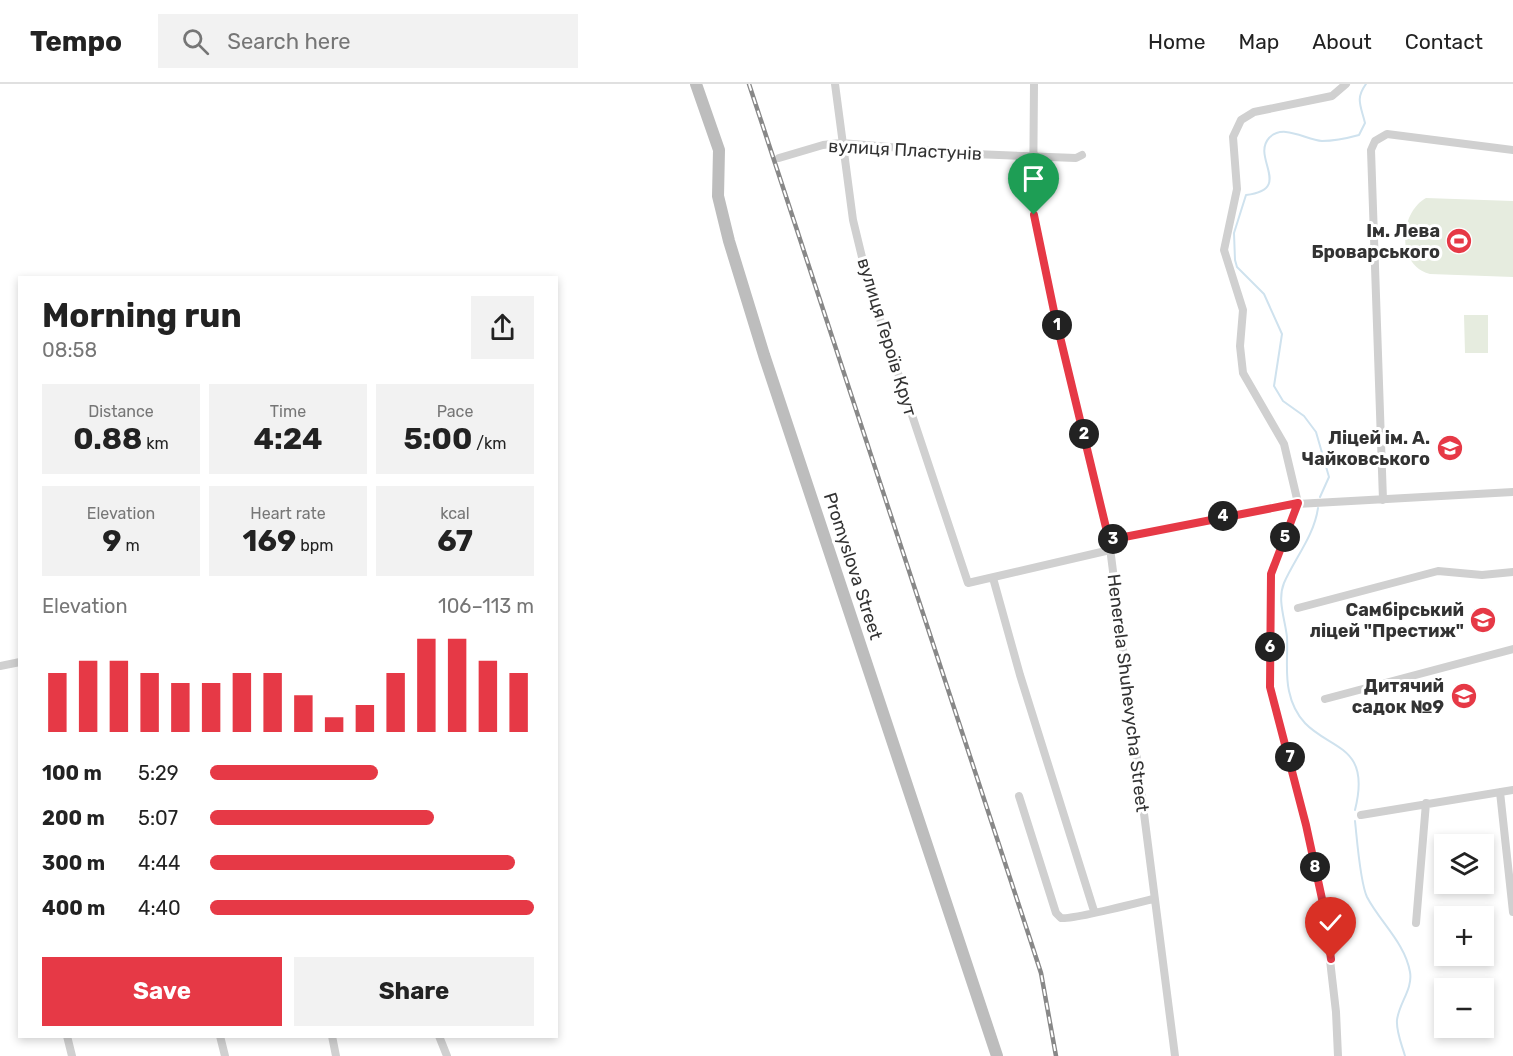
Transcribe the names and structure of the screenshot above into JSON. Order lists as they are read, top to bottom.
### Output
{
  "streets": {
    "street": [
      "вулиця Пластунів",
      "вулиця Героїв Крут",
      "Promyslova Street",
      "Henerela Shuhevycha Street"
    ]
  },
  "crossings": [
    ["вулиця Пластунів", "вулиця Героїв Крут"],
    ["вулиця Пластунів", "Henerela Shuhevycha Street"]
  ],
  "places": {
    "sports": ["Ім. Лева Броварського"],
    "school or university": ["Ліцей ім. А. Чайковського", "Самбірський ліцей \"Престиж\"", "Дитячий садок №9"]
  },
  "page": {
    "header": "Tempo",
    "search": "Search here",
    "nav": [
      "Home",
      "Map",
      "About",
      "Contact"
    ],
    "heading": ["Morning run", "08:58"],
    "pins": [
      "1",
      "2",
      "4",
      "5",
      "3",
      "6",
      "7",
      "8"
    ],
    "stats": [
      ["Distance", "0.88 km"],
      ["Time", "4:24"],
      ["Pace", "5:00 /km"],
      ["Elevation", "9 m"],
      ["Heart rate", "169 bpm"],
      ["kcal", "67"]
    ],
    "chart": ["Elevation", "106–113 m"],
    "list": [
      {
        "name": "100 m",
        "note": "5:29"
      },
      {
        "name": "200 m",
        "note": "5:07"
      },
      {
        "name": "300 m",
        "note": "4:44"
      },
      {
        "name": "400 m",
        "note": "4:40"
      }
    ],
    "map_buttons": ["+", "−"],
    "buttons": ["Save", "Share"]
  }
}
